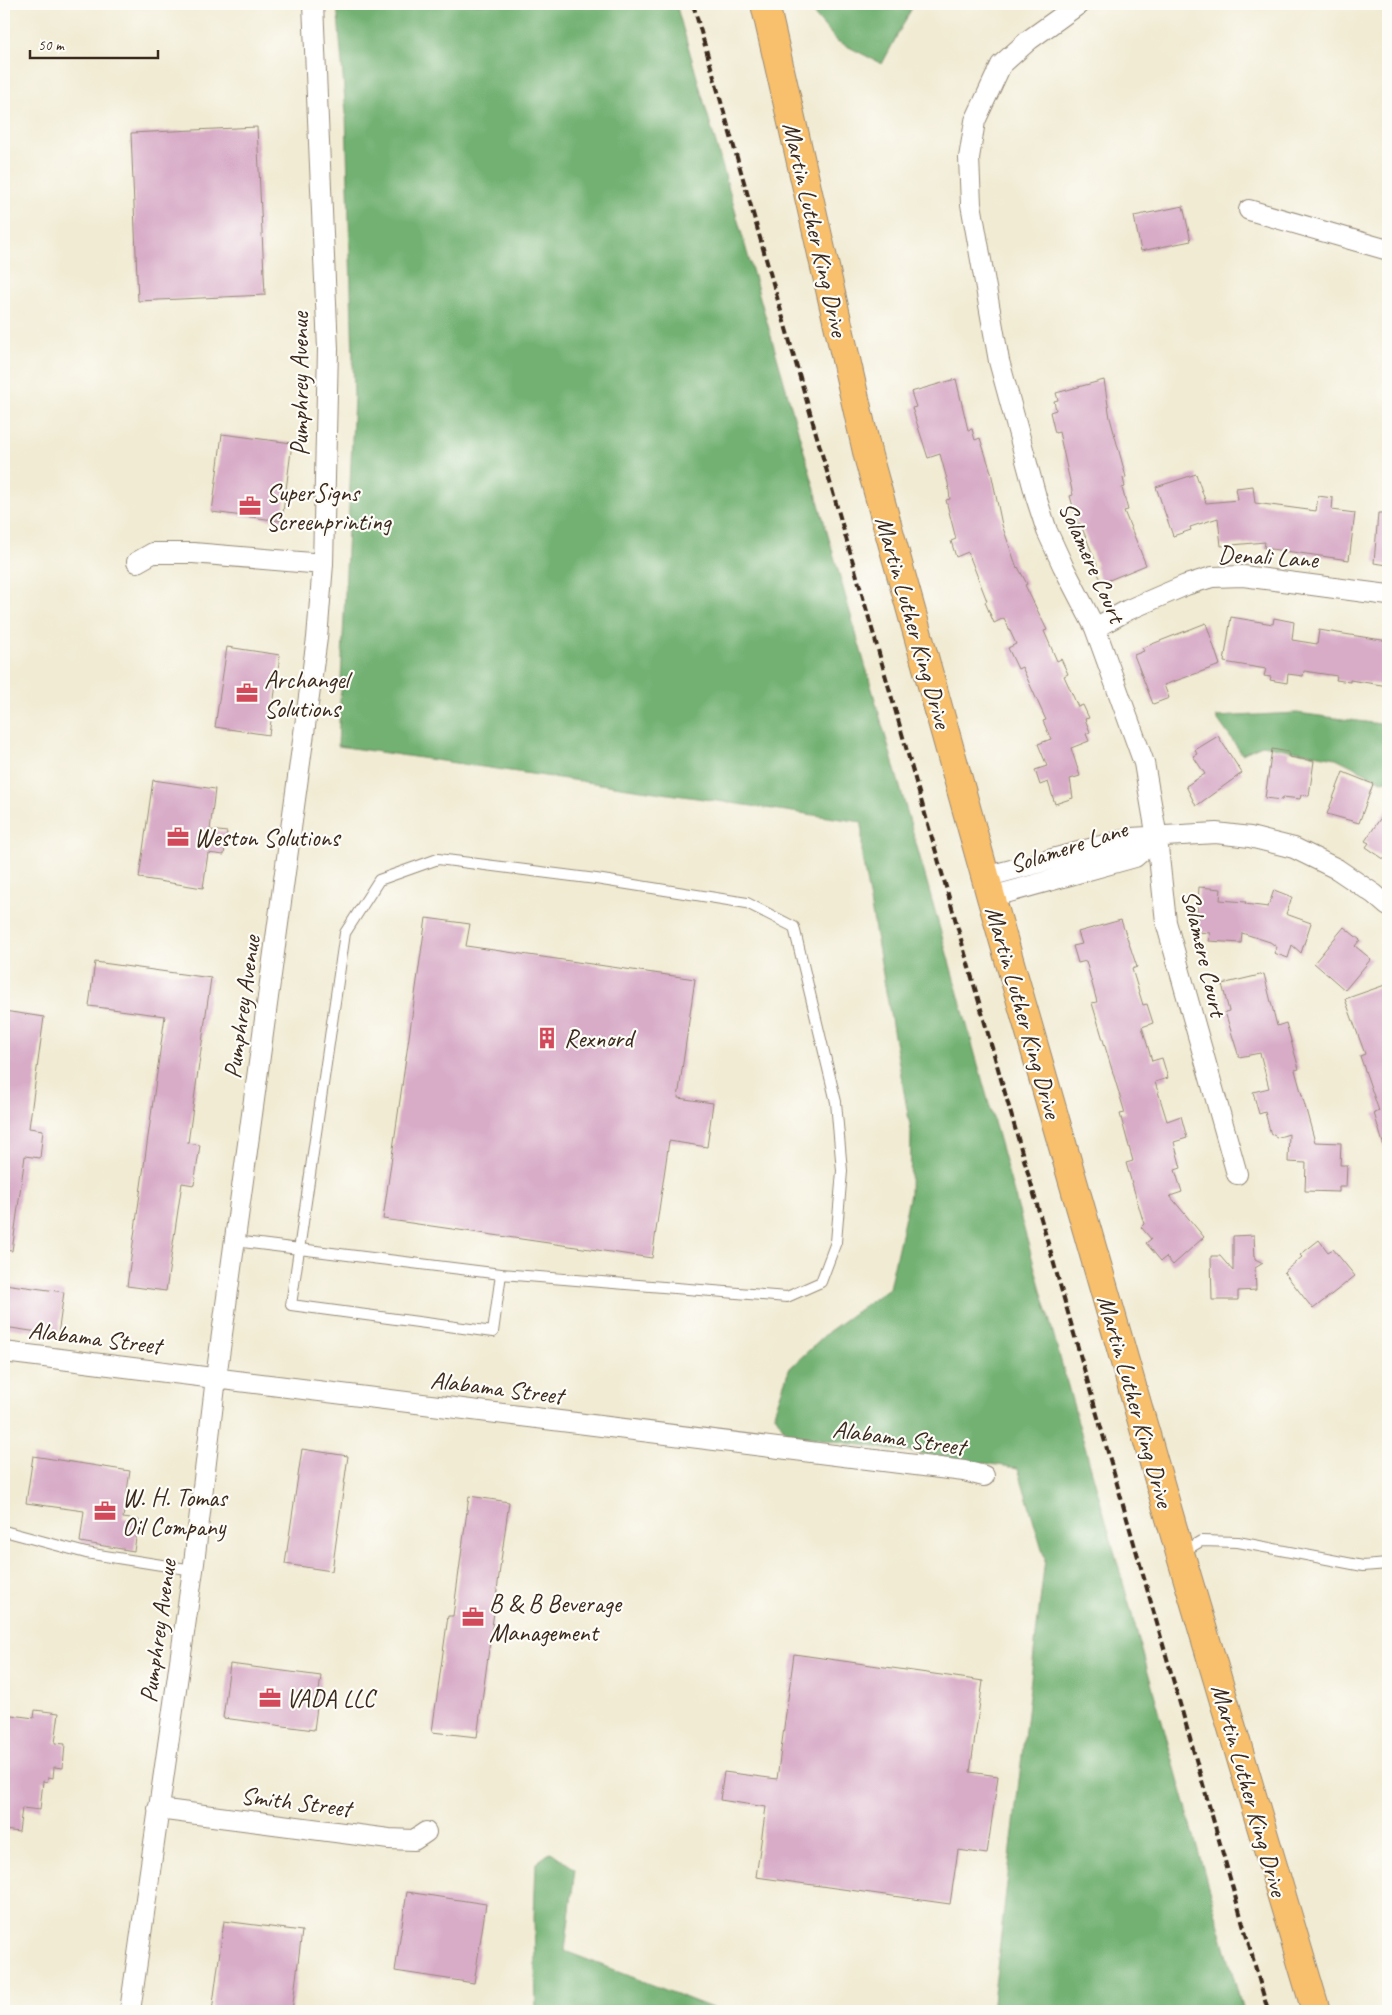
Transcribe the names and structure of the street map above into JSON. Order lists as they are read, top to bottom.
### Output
{
  "streets": {
    "main road": ["Martin Luther King Drive"],
    "street": [
      "Pumphrey Avenue",
      "Denali Lane",
      "Solamere Court",
      "Solamere Lane",
      "Alabama Street",
      "Smith Street"
    ]
  },
  "crossings": [
    ["Martin Luther King Drive", "Solamere Lane"],
    ["Pumphrey Avenue", "Alabama Street"],
    ["Pumphrey Avenue", "Smith Street"],
    ["Denali Lane", "Solamere Court"],
    ["Solamere Court", "Solamere Lane"]
  ],
  "places": {
    "office": [
      "SuperSigns Screenprinting",
      "Archangel Solutions",
      "Weston Solutions",
      "W. H. Tomas Oil Company",
      "B & B Beverage Management",
      "VADA LLC"
    ],
    "building": ["Rexnord"]
  },
  "scale_bar": "50 m"
}
